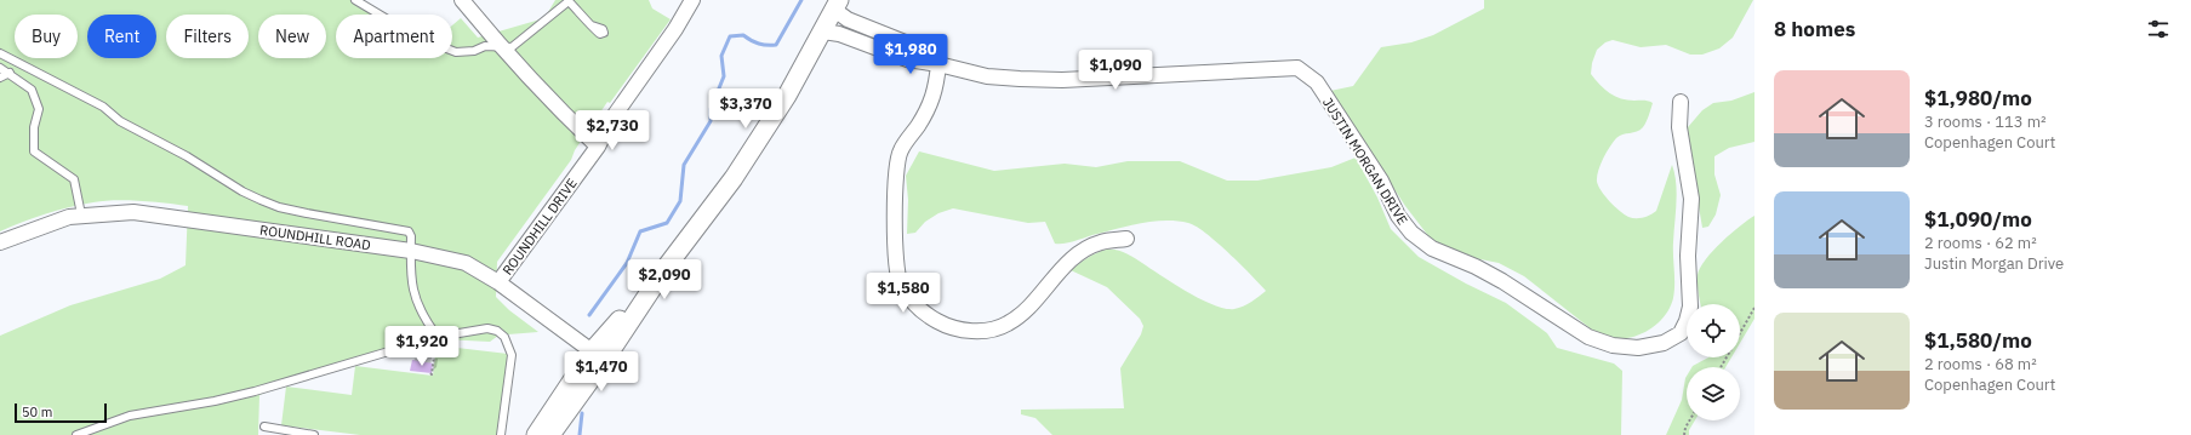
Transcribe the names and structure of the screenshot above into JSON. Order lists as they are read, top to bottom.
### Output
{
  "streets": {
    "street": ["JUSTIN MORGAN DRIVE", "ROUNDHILL DRIVE", "ROUNDHILL ROAD"]
  },
  "crossings": [
    ["ROUNDHILL DRIVE", "ROUNDHILL ROAD"]
  ],
  "scale_bar": "50 m",
  "page": {
    "heading": "8 homes",
    "chip": [
      "Buy",
      "Rent",
      "Filters",
      "New",
      "Apartment"
    ],
    "price": [
      "$1,980",
      "$1,090",
      "$3,370",
      "$2,730",
      "$2,090",
      "$1,580",
      "$1,920",
      "$1,470"
    ],
    "list": [
      {
        "name": "$1,980/mo",
        "note": "3 rooms · 113 m² · Copenhagen Court"
      },
      {
        "name": "$1,090/mo",
        "note": "2 rooms · 62 m² · Justin Morgan Drive"
      },
      {
        "name": "$1,580/mo",
        "note": "2 rooms · 68 m² · Copenhagen Court"
      }
    ],
    "scale": "50 m"
  }
}
